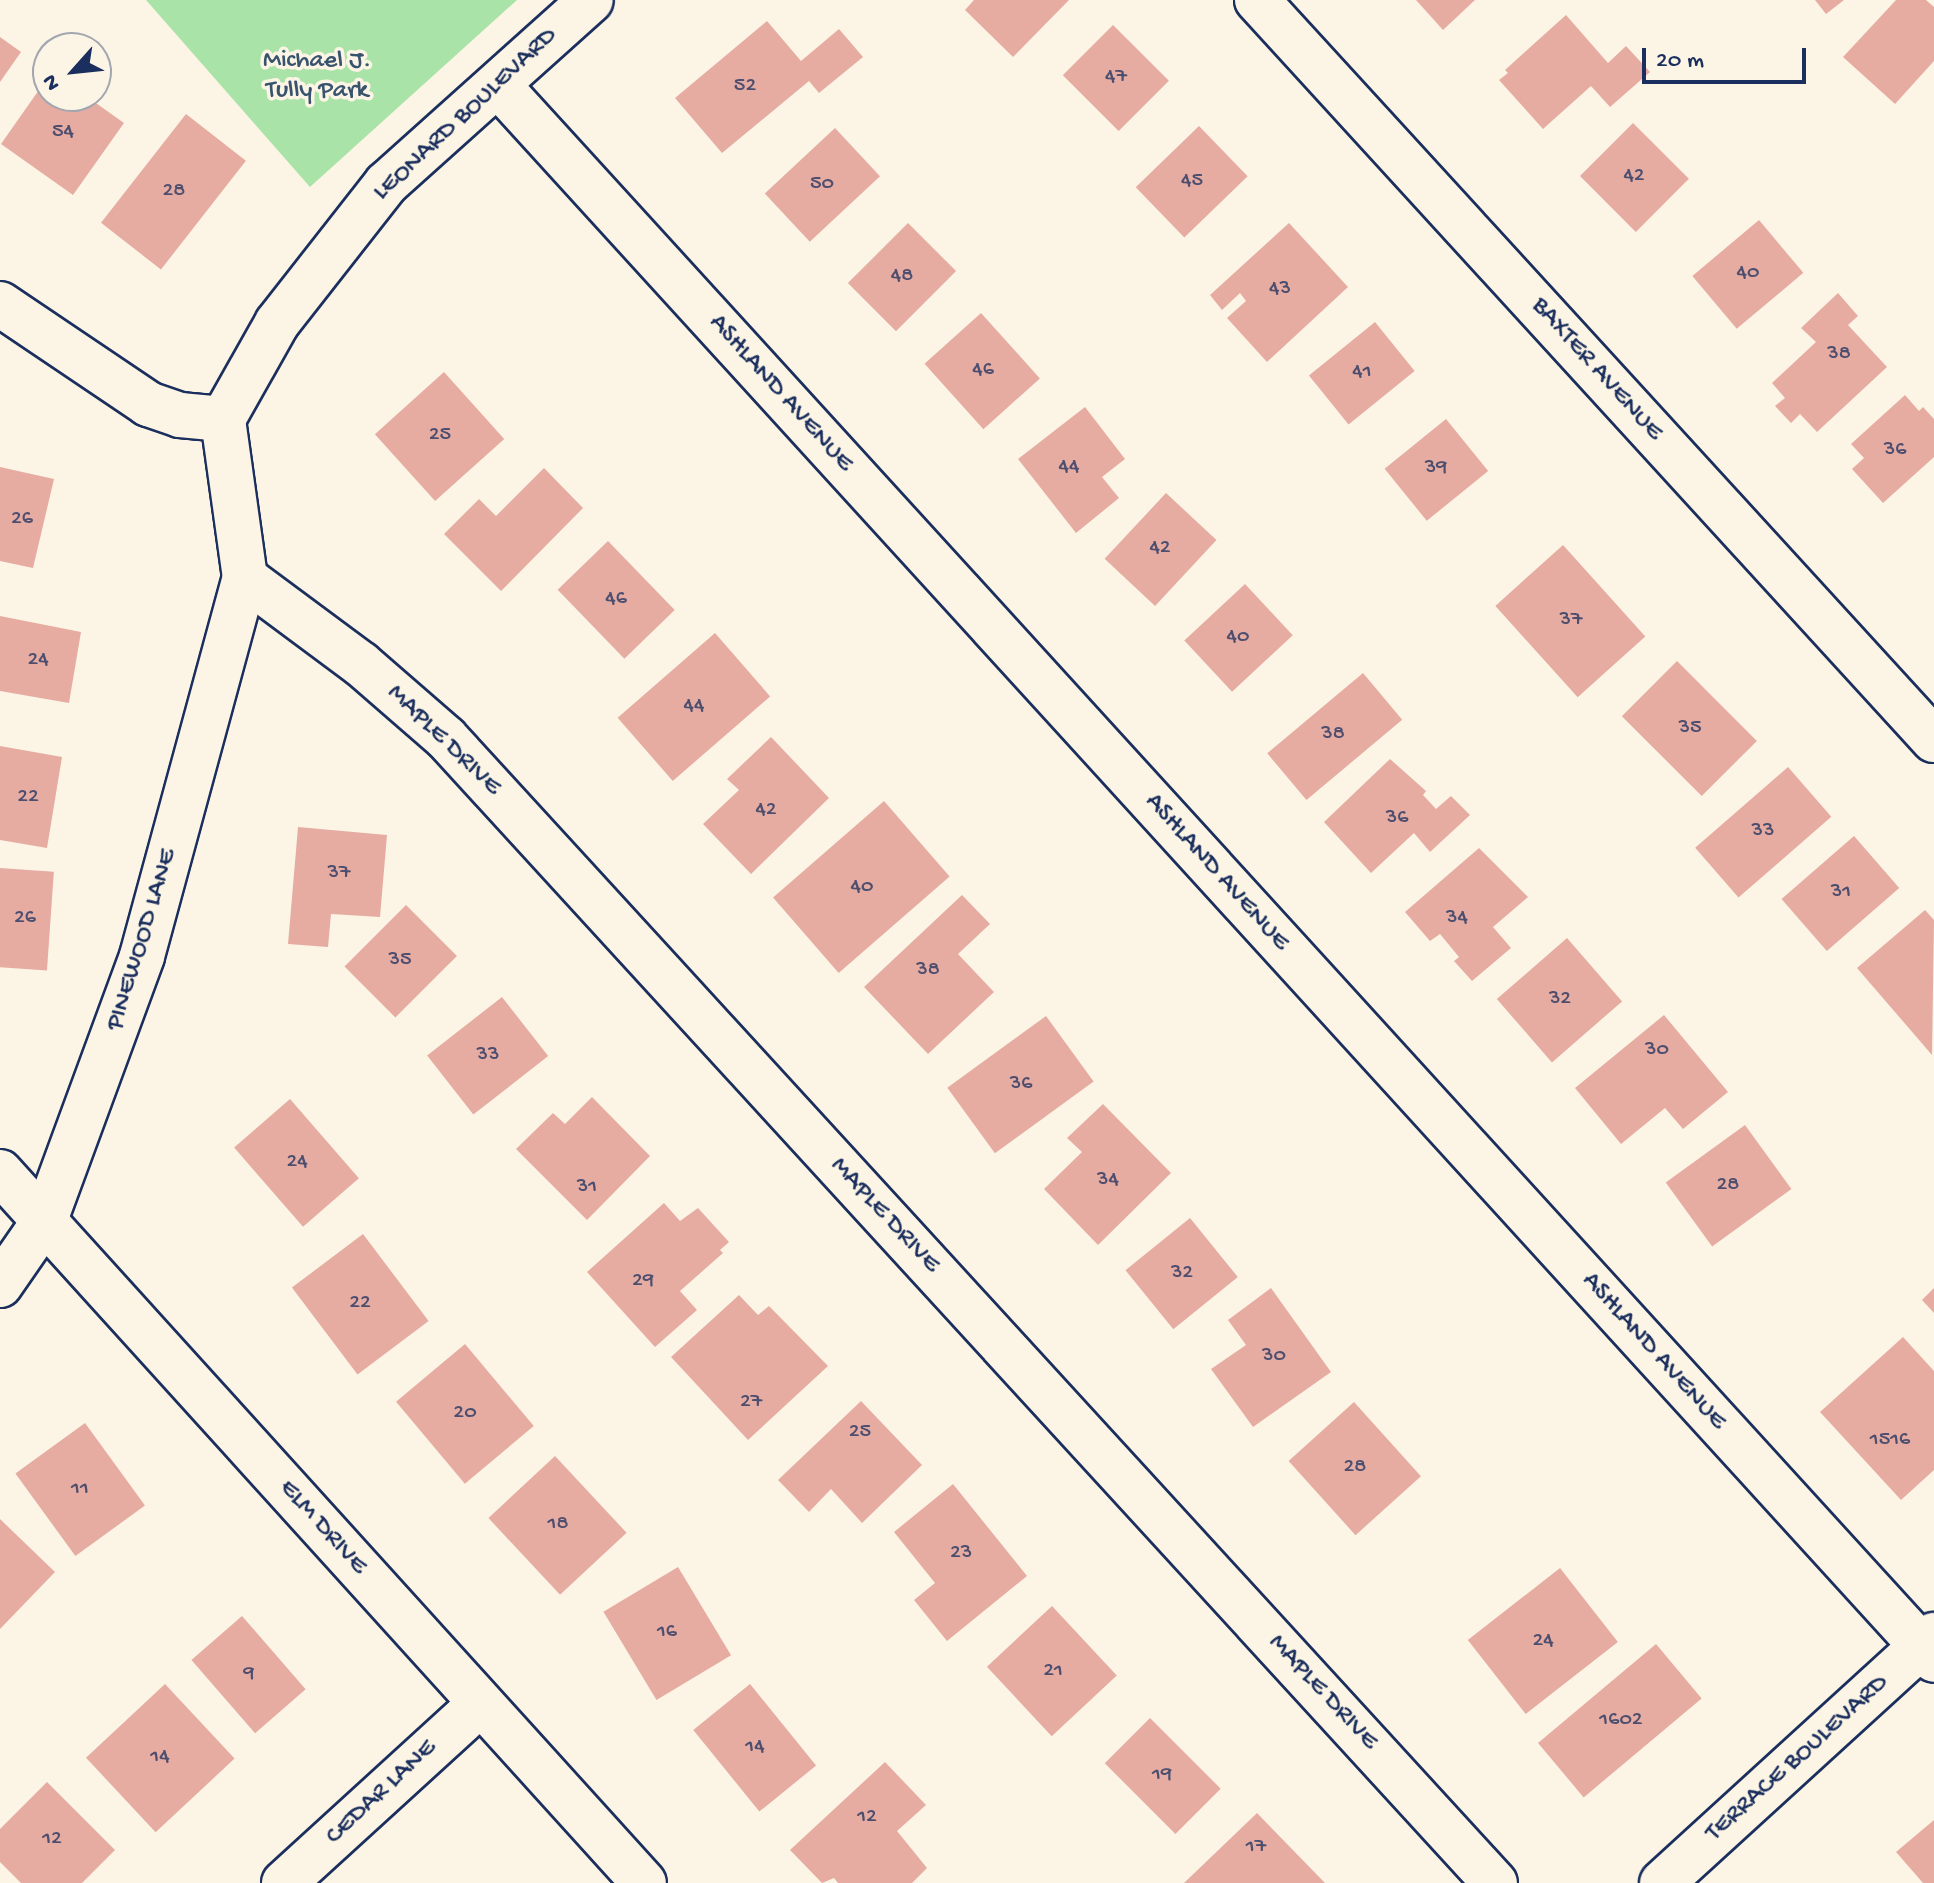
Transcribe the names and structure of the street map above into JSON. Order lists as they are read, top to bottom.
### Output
{
  "streets": {
    "street": [
      "LEONARD BOULEVARD",
      "BAXTER AVENUE",
      "ASHLAND AVENUE",
      "MAPLE DRIVE",
      "PINEWOOD LANE",
      "ELM DRIVE",
      "TERRACE BOULEVARD",
      "CEDAR LANE"
    ]
  },
  "crossings": [
    ["LEONARD BOULEVARD", "ASHLAND AVENUE"],
    ["ASHLAND AVENUE", "TERRACE BOULEVARD"],
    ["MAPLE DRIVE", "PINEWOOD LANE"],
    ["PINEWOOD LANE", "ELM DRIVE"],
    ["ELM DRIVE", "CEDAR LANE"]
  ],
  "parks": ["Michael J. Tully Park"],
  "house_numbers": [
    "47",
    "52",
    "54",
    "42",
    "45",
    "50",
    "28",
    "40",
    "48",
    "43",
    "38",
    "46",
    "41",
    "25",
    "36",
    "44",
    "39",
    "26",
    "42",
    "46",
    "37",
    "40",
    "24",
    "44",
    "35",
    "38",
    "22",
    "42",
    "36",
    "33",
    "37",
    "40",
    "31",
    "26",
    "34",
    "35",
    "38",
    "32",
    "30",
    "33",
    "36",
    "24",
    "34",
    "28",
    "31",
    "32",
    "29",
    "22",
    "30",
    "27",
    "20",
    "25",
    "1516",
    "28",
    "11",
    "18",
    "23",
    "16",
    "24",
    "21",
    "9",
    "1602",
    "14",
    "14",
    "19",
    "12",
    "12",
    "17"
  ],
  "scale_bar": "20 m",
  "north": "bottom left"
}
